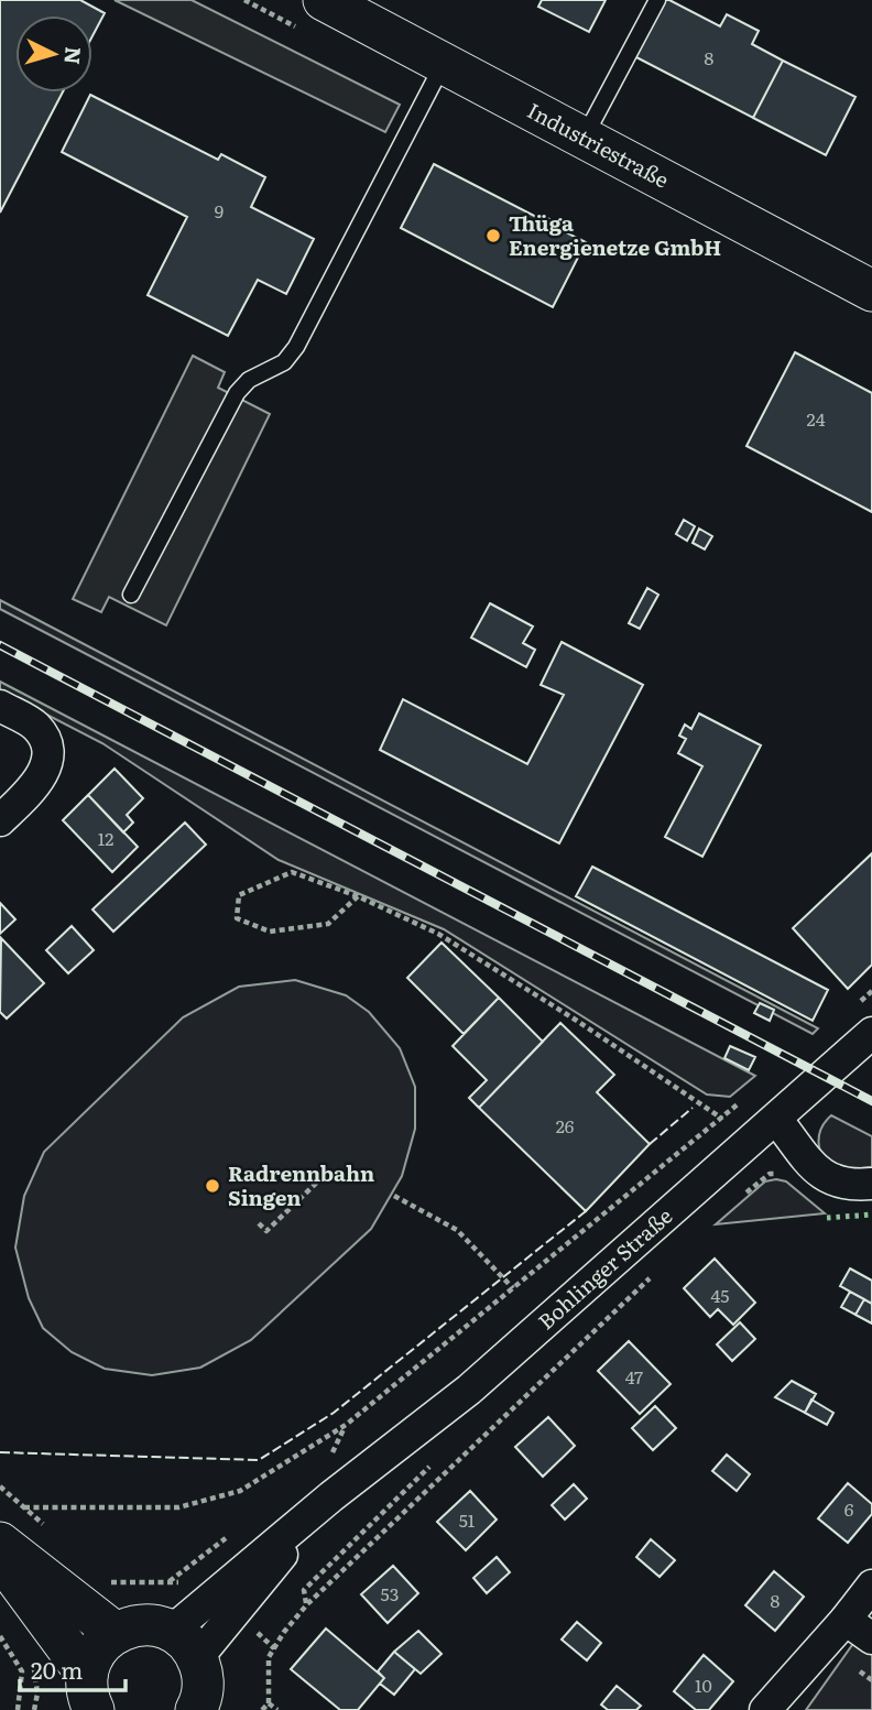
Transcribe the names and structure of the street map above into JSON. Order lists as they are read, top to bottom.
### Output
{
  "streets": {
    "street": ["Industriestraße", "Bohlinger Straße"]
  },
  "places": ["Thüga Energienetze GmbH", "Radrennbahn Singen"],
  "house_numbers": [
    "8",
    "9",
    "24",
    "12",
    "26",
    "45",
    "47",
    "6",
    "51",
    "53",
    "8",
    "10"
  ],
  "scale_bar": "20 m",
  "north": "right"
}
